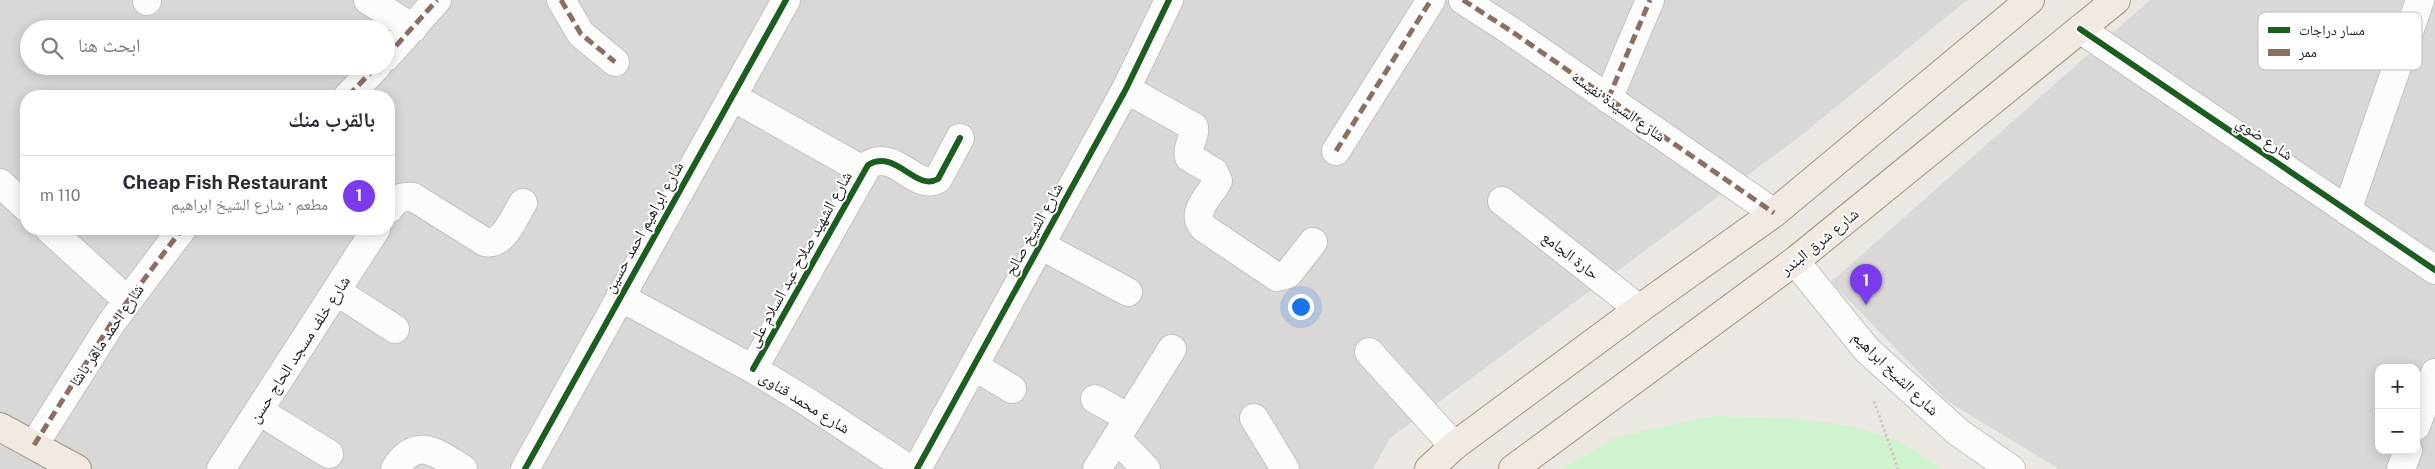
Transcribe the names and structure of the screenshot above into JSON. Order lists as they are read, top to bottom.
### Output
{
  "streets": {
    "main road": ["شارع شرق البندر"],
    "street": [
      "شارع السيدة نفيسه",
      "شارع ضوي",
      "شارع ابراهيم احمد حسين",
      "شارع الشيخ صالح",
      "حارة الجامع",
      "شارع الشهيد صلاح عبد السلام على",
      "شارع احمد ماهر باشا",
      "شارع خلف مسجد الحاج حسن",
      "شارع الشيخ ابراهيم",
      "شارع محمد قناوى"
    ]
  },
  "crossings": [
    ["شارع ضوي", "شارع شرق البندر"],
    ["شارع ابراهيم احمد حسين", "شارع محمد قناوى"],
    ["شارع شرق البندر", "شارع الشيخ ابراهيم"],
    ["شارع الشهيد صلاح عبد السلام على", "شارع محمد قناوى"]
  ],
  "legend": ["مسار دراجات", "ممر"],
  "page": {
    "search": "ابحث هنا",
    "heading": "بالقرب منك",
    "list": [
      {
        "mark": "1",
        "name": "Cheap Fish Restaurant",
        "note": "مطعم · شارع الشيخ ابراهيم",
        "value": "110 m"
      }
    ],
    "pins": "1",
    "map_buttons": ["+", "−"]
  }
}
